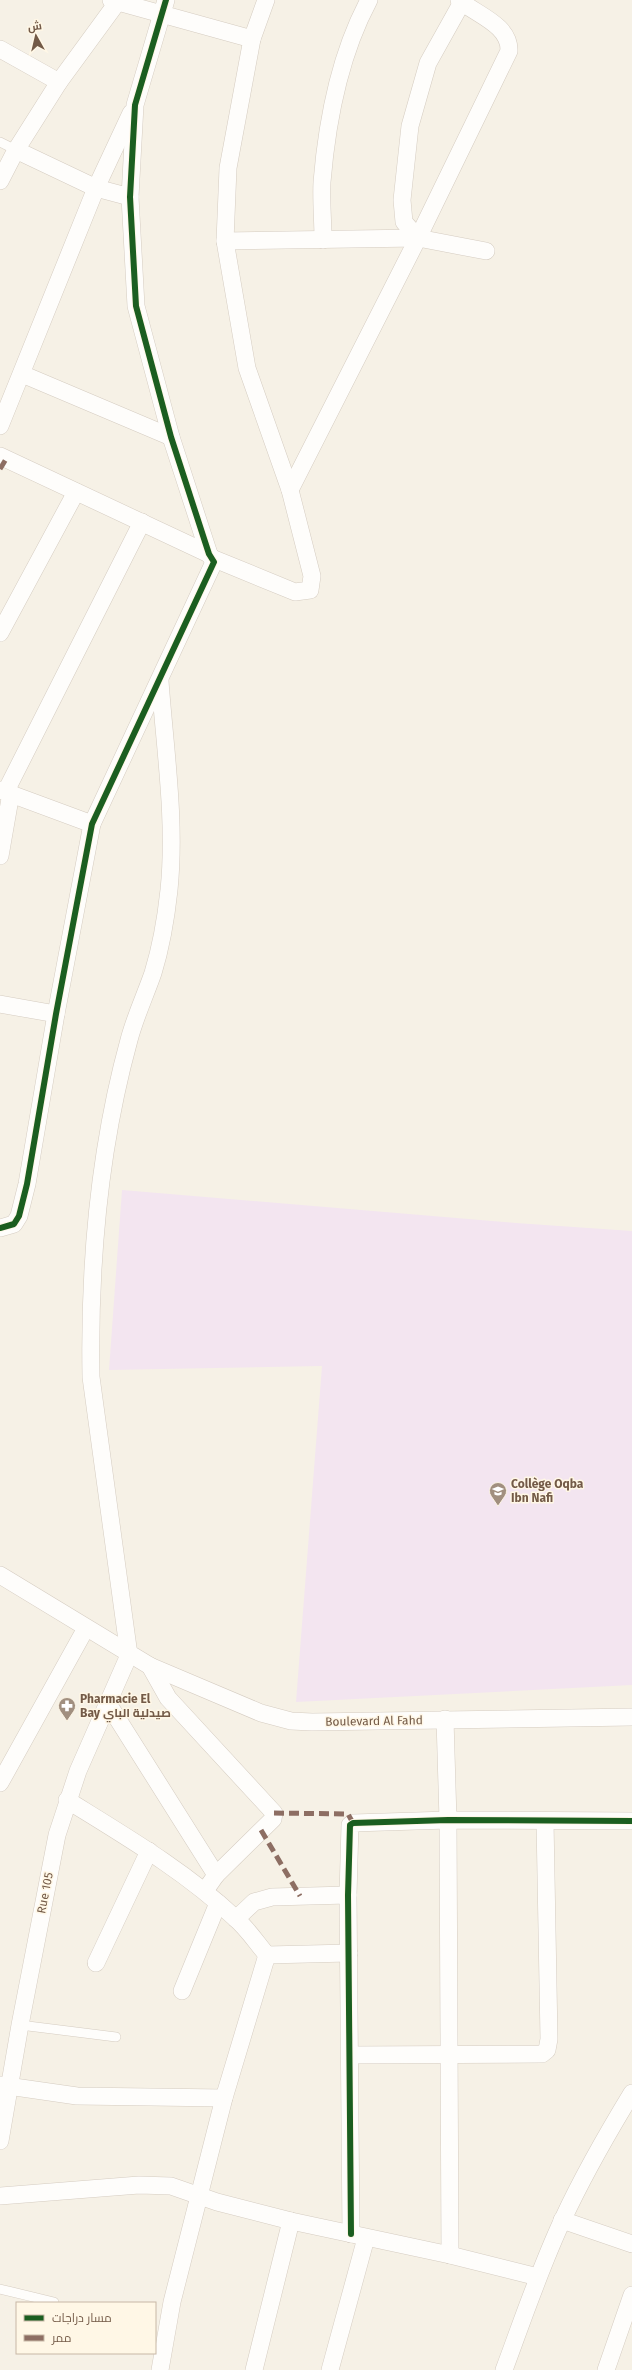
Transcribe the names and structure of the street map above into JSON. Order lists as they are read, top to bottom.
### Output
{
  "streets": {
    "street": ["Boulevard Al Fahd", "Rue 105"]
  },
  "crossings": [
    ["Boulevard Al Fahd", "Rue 105"]
  ],
  "places": {
    "school or university": ["Collège Oqba Ibn Nafi"],
    "pharmacy": ["Pharmacie El Bay صيدلية الباي"]
  },
  "legend": ["مسار دراجات", "ممر"],
  "north": "top"
}
